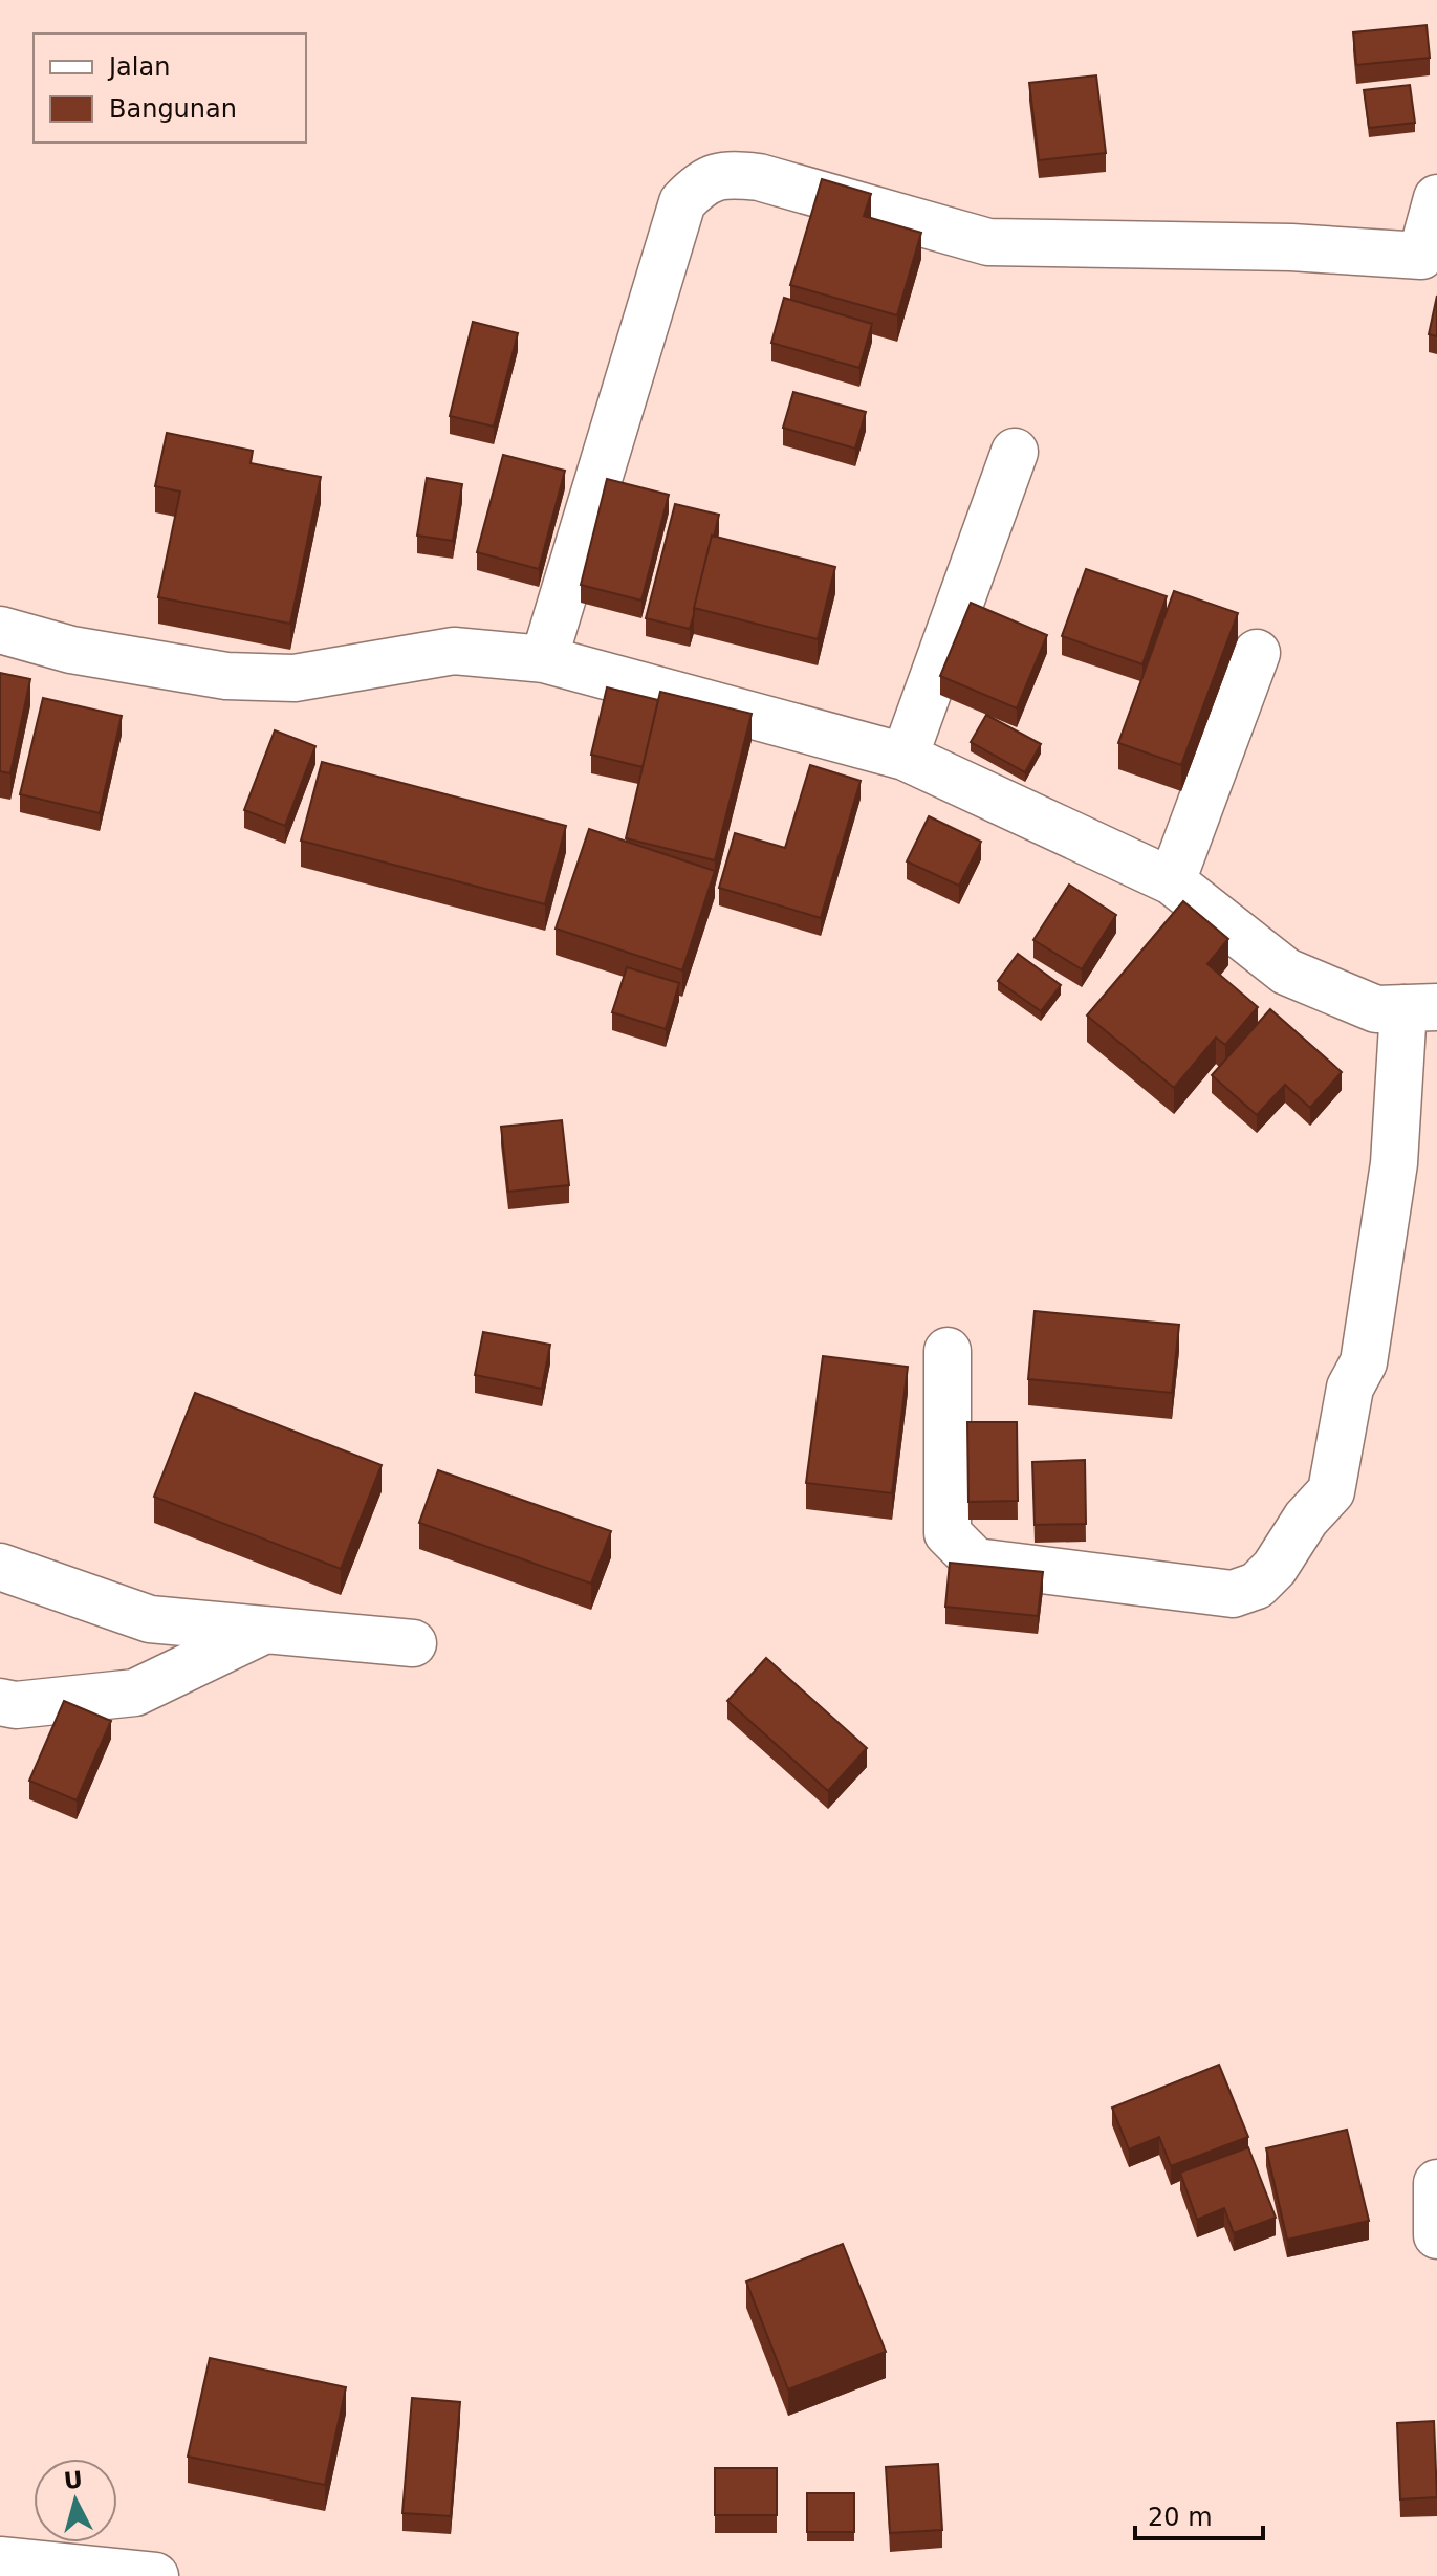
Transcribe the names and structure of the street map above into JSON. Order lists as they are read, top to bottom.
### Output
{
  "legend": ["Jalan", "Bangunan"],
  "scale_bar": "20 m",
  "north": "top"
}
